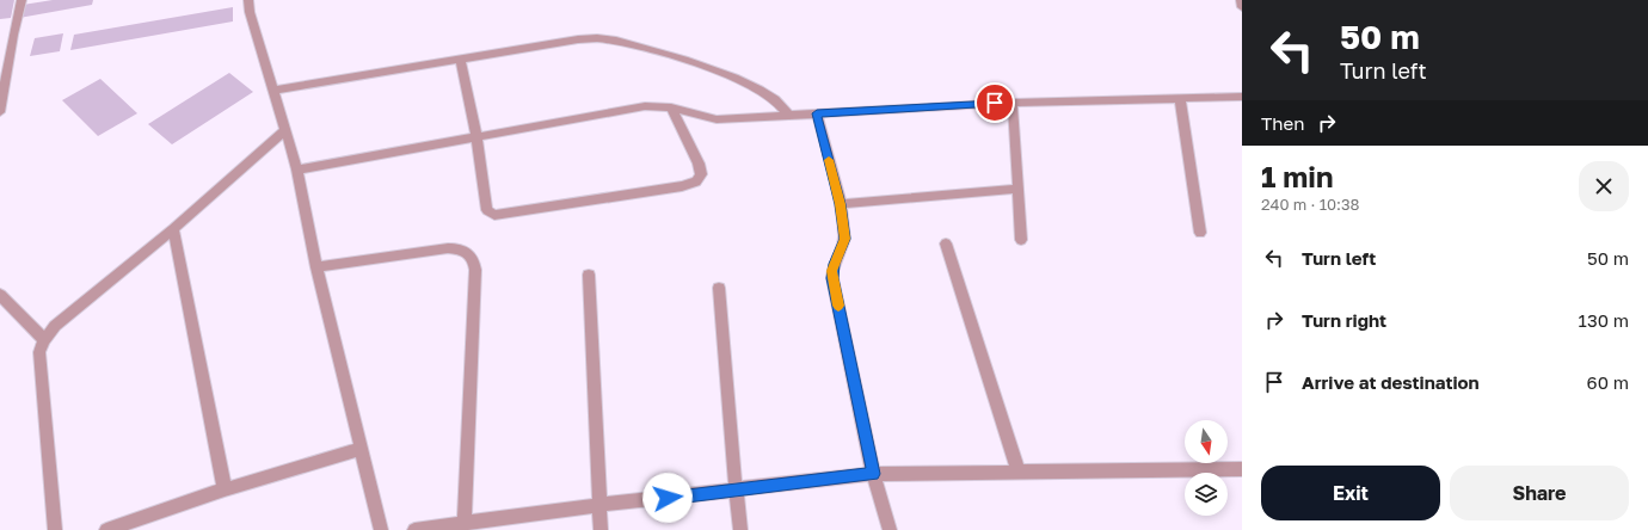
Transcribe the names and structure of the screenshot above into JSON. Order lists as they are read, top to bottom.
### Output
{
  "north": "bottom",
  "page": {
    "turn": ["50 m", "Turn left"],
    "then": "Then",
    "heading": ["1 min", "240 m · 10:38"],
    "list": [
      {
        "name": "Turn left",
        "value": "50 m"
      },
      {
        "name": "Turn right",
        "value": "130 m"
      },
      {
        "name": "Arrive at destination",
        "value": "60 m"
      }
    ],
    "buttons": ["Exit", "Share"]
  }
}
